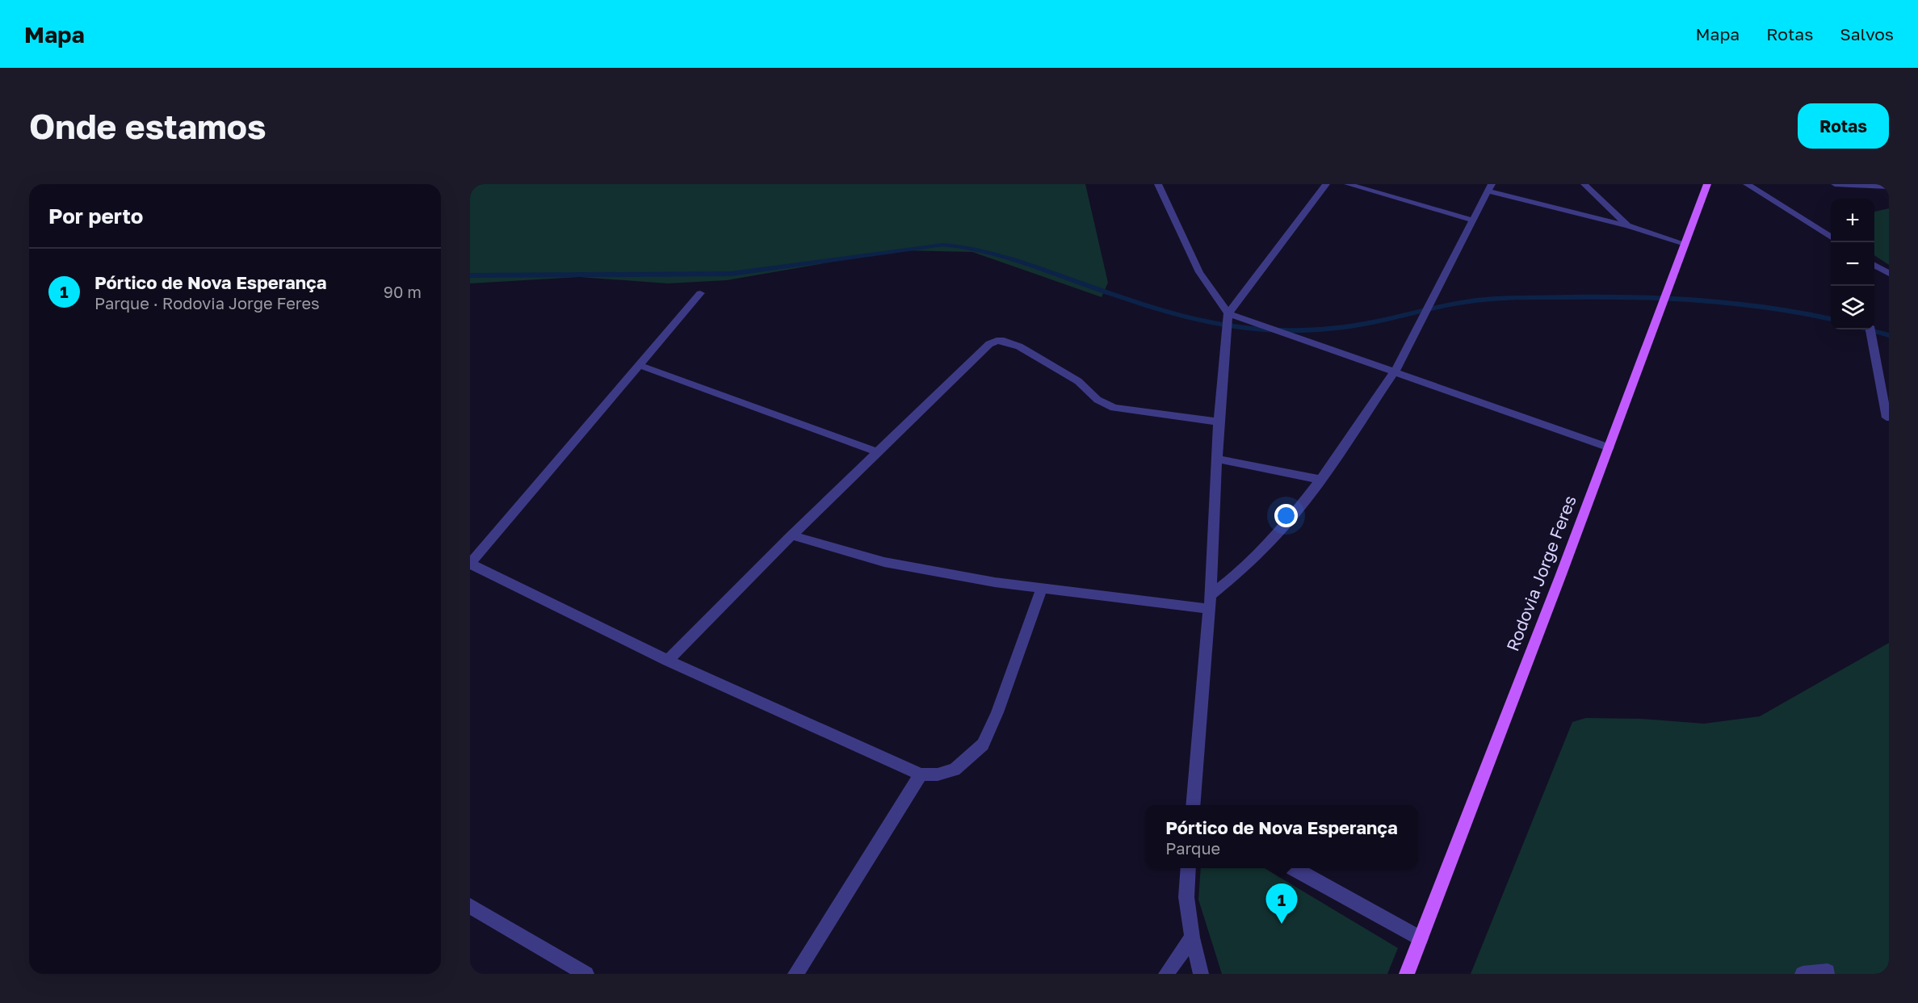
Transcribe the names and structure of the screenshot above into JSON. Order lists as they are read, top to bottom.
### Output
{
  "streets": {
    "main road": ["Rodovia Jorge Feres"]
  },
  "page": {
    "header": "Mapa",
    "nav": ["Mapa", "Rotas", "Salvos"],
    "buttons": "Rotas",
    "title": "Onde estamos",
    "heading": "Por perto",
    "map_buttons": ["+", "−"],
    "list": [
      {
        "mark": "1",
        "name": "Pórtico de Nova Esperança",
        "note": "Parque · Rodovia Jorge Feres",
        "value": "90 m"
      }
    ],
    "popup": ["Pórtico de Nova Esperança", "Parque"],
    "pins": "1"
  }
}
